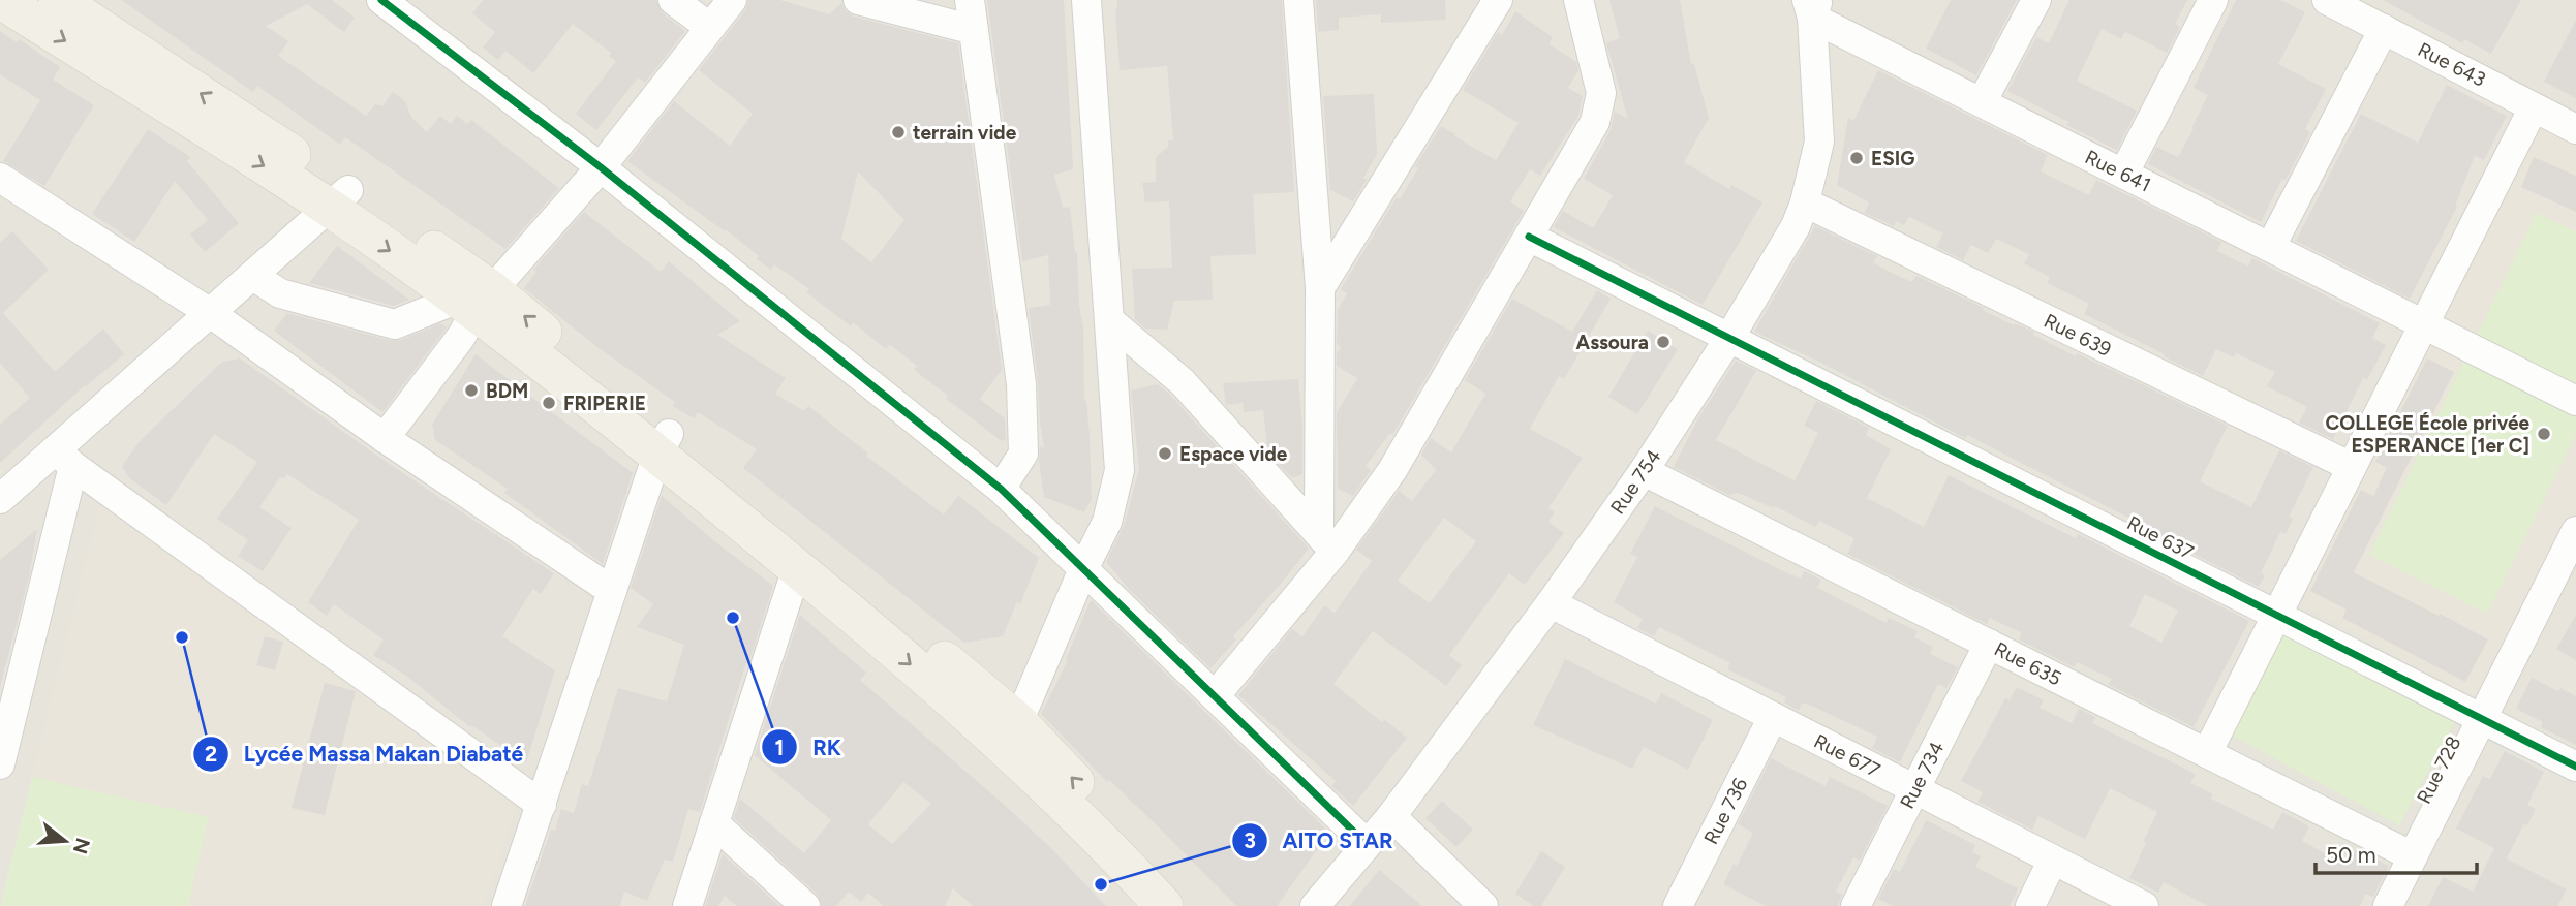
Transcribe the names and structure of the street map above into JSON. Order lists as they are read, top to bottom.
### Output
{
  "streets": {
    "street": [
      "Rue 643",
      "Rue 641",
      "Rue 639",
      "Rue 754",
      "Rue 637",
      "Rue 635",
      "Rue 677",
      "Rue 728",
      "Rue 734",
      "Rue 736"
    ]
  },
  "crossings": [
    ["Rue 641", "Rue 754"],
    ["Rue 639", "Rue 754"],
    ["Rue 754", "Rue 637"],
    ["Rue 754", "Rue 635"],
    ["Rue 754", "Rue 677"],
    ["Rue 637", "Rue 728"],
    ["Rue 635", "Rue 728"],
    ["Rue 635", "Rue 734"],
    ["Rue 677", "Rue 734"],
    ["Rue 677", "Rue 736"]
  ],
  "places": [
    "terrain vide",
    "ESIG",
    "Assoura",
    "BDM",
    "FRIPERIE",
    "COLLEGE École privée ESPERANCE [1er C]",
    "Espace vide",
    "RK",
    "Lycée Massa Makan Diabaté",
    "AITO STAR"
  ],
  "scale_bar": "50 m",
  "north": "right"
}
